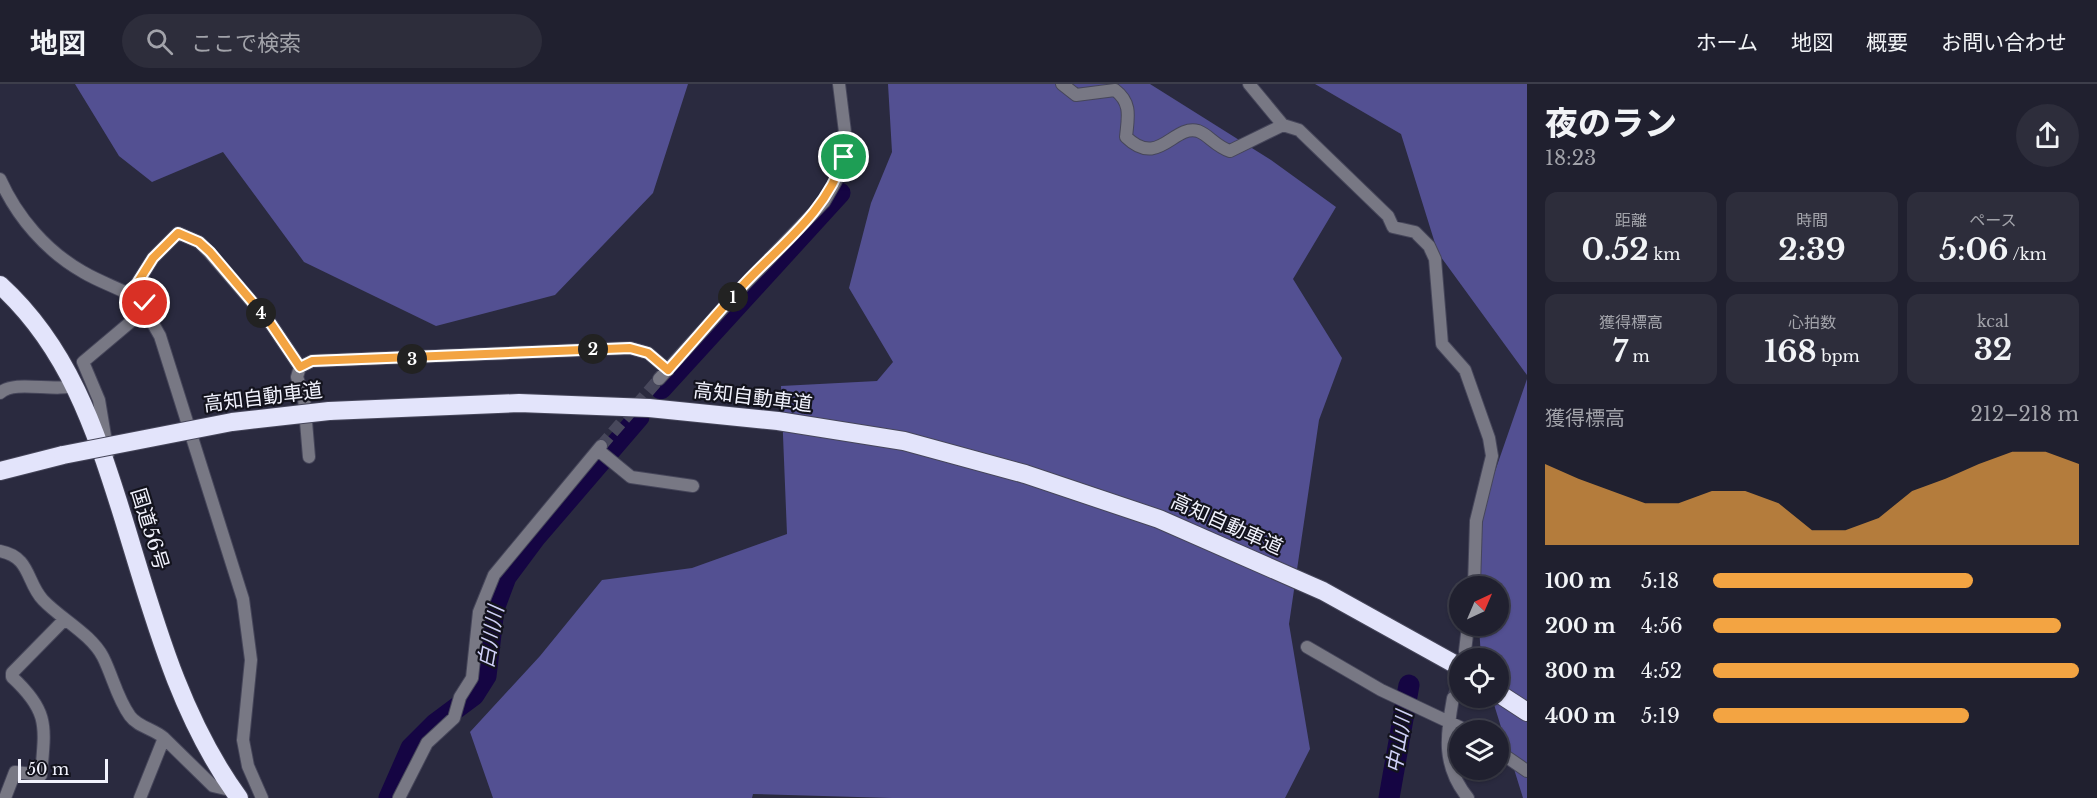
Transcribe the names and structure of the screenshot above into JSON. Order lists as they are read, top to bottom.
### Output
{
  "streets": {
    "highway": ["高知自動車道", "国道56号"]
  },
  "water": ["白川川", "中山川"],
  "scale_bar": "50 m",
  "north": "top right",
  "page": {
    "header": "地図",
    "search": "ここで検索",
    "nav": [
      "ホーム",
      "地図",
      "概要",
      "お問い合わせ"
    ],
    "heading": ["夜のラン", "18:23"],
    "stats": [
      ["距離", "0.52 km"],
      ["時間", "2:39"],
      ["ペース", "5:06 /km"],
      ["獲得標高", "7 m"],
      ["心拍数", "168 bpm"],
      ["kcal", "32"]
    ],
    "pins": [
      "1",
      "4",
      "2",
      "3"
    ],
    "chart": ["獲得標高", "212–218 m"],
    "list": [
      {
        "name": "100 m",
        "note": "5:18"
      },
      {
        "name": "200 m",
        "note": "4:56"
      },
      {
        "name": "300 m",
        "note": "4:52"
      },
      {
        "name": "400 m",
        "note": "5:19"
      }
    ],
    "scale": "50 m"
  }
}
